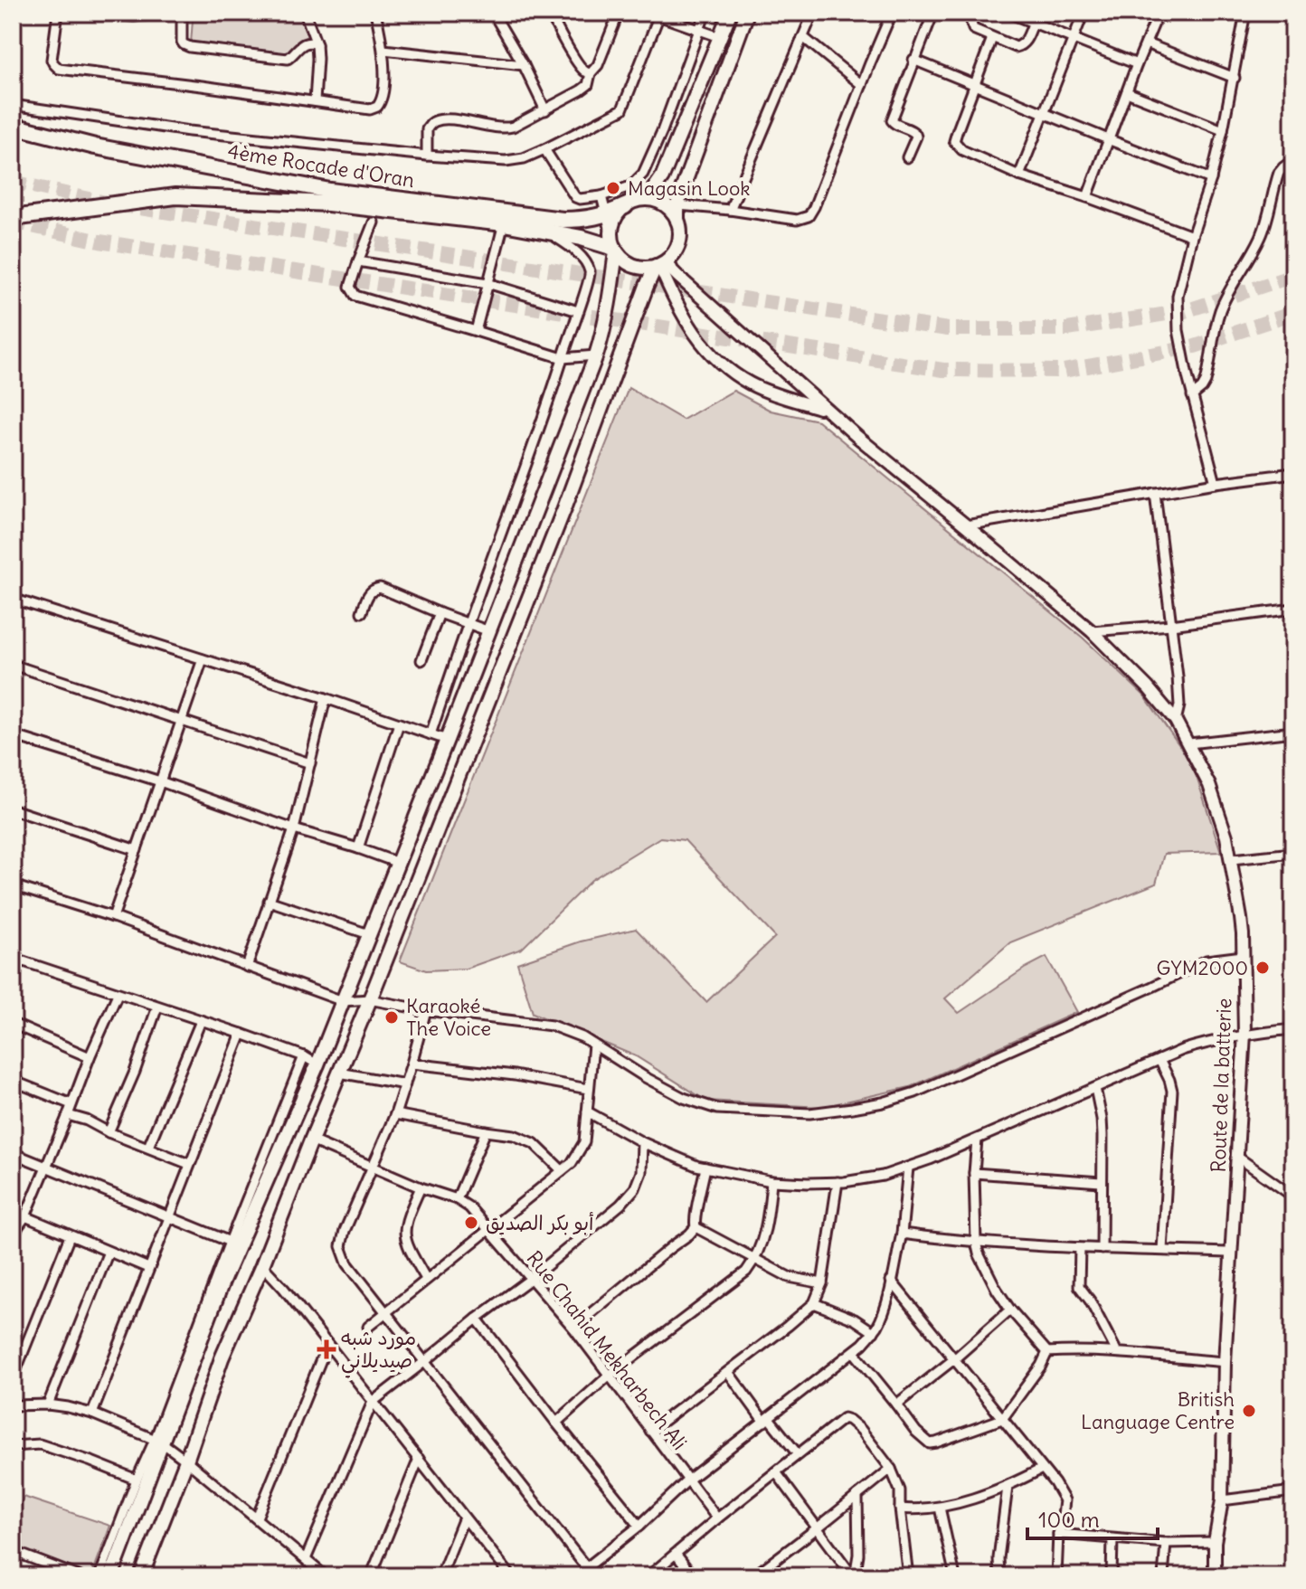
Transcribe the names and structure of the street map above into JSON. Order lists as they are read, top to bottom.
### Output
{
  "streets": {
    "highway": ["4ème Rocade d'Oran"],
    "main road": ["Route de la batterie"],
    "street": ["Rue Chahid Mekharbech Ali"]
  },
  "crossings": [
    ["4ème Rocade d'Oran", "Route de la batterie"]
  ],
  "places": {
    "other": [
      "Magasin Look",
      "GYM2000",
      "Karaoké The Voice",
      "أبو بكر الصديق",
      "British Language Centre"
    ],
    "health": ["مورد شبه صيديلاني"]
  },
  "scale_bar": "100 m"
}
